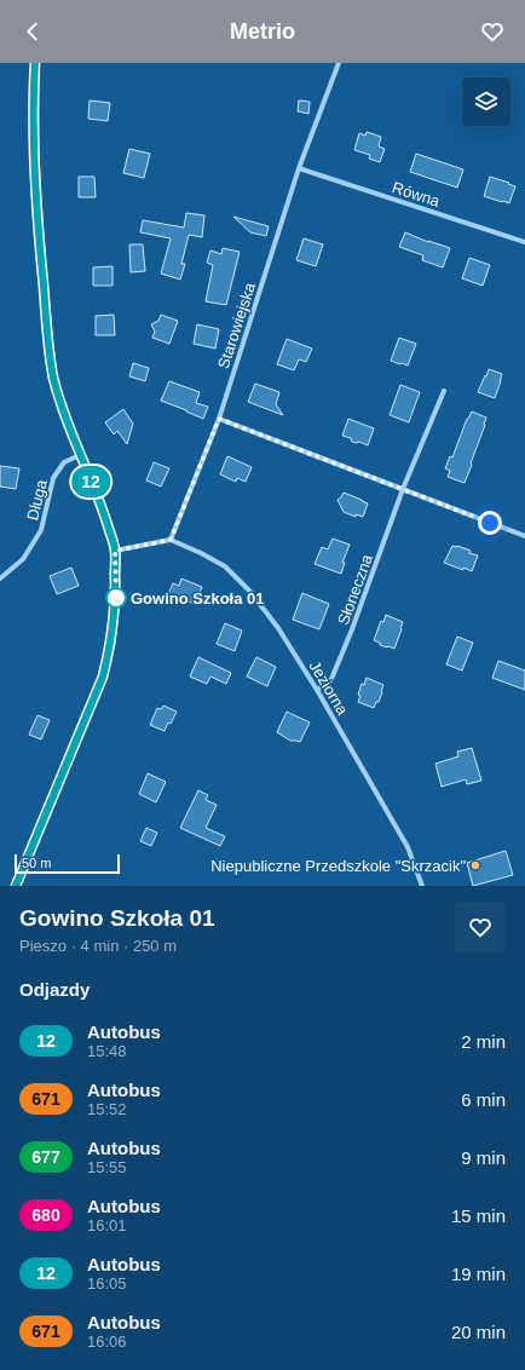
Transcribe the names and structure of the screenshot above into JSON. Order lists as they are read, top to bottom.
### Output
{
  "streets": {
    "street": [
      "Równa",
      "Starowiejska",
      "Długa",
      "Słoneczna",
      "Jeziorna"
    ]
  },
  "crossings": [
    ["Równa", "Starowiejska"],
    ["Starowiejska", "Jeziorna"],
    ["Słoneczna", "Jeziorna"]
  ],
  "places": ["Gowino Szkoła 01", "Niepubliczne Przedszkole \"Skrzacik\""],
  "lines": ["bus line 12"],
  "scale_bar": "50 m",
  "page": {
    "header": "Metrio",
    "on_map": "12",
    "scale": "50 m",
    "heading": [
      ["Gowino Szkoła 01", "Pieszo · 4 min · 250 m"],
      "Odjazdy"
    ],
    "list": [
      {
        "mark": "12",
        "name": "Autobus",
        "note": "15:48",
        "value": "2 min"
      },
      {
        "mark": "671",
        "name": "Autobus",
        "note": "15:52",
        "value": "6 min"
      },
      {
        "mark": "677",
        "name": "Autobus",
        "note": "15:55",
        "value": "9 min"
      },
      {
        "mark": "680",
        "name": "Autobus",
        "note": "16:01",
        "value": "15 min"
      },
      {
        "mark": "12",
        "name": "Autobus",
        "note": "16:05",
        "value": "19 min"
      },
      {
        "mark": "671",
        "name": "Autobus",
        "note": "16:06",
        "value": "20 min"
      }
    ]
  }
}
